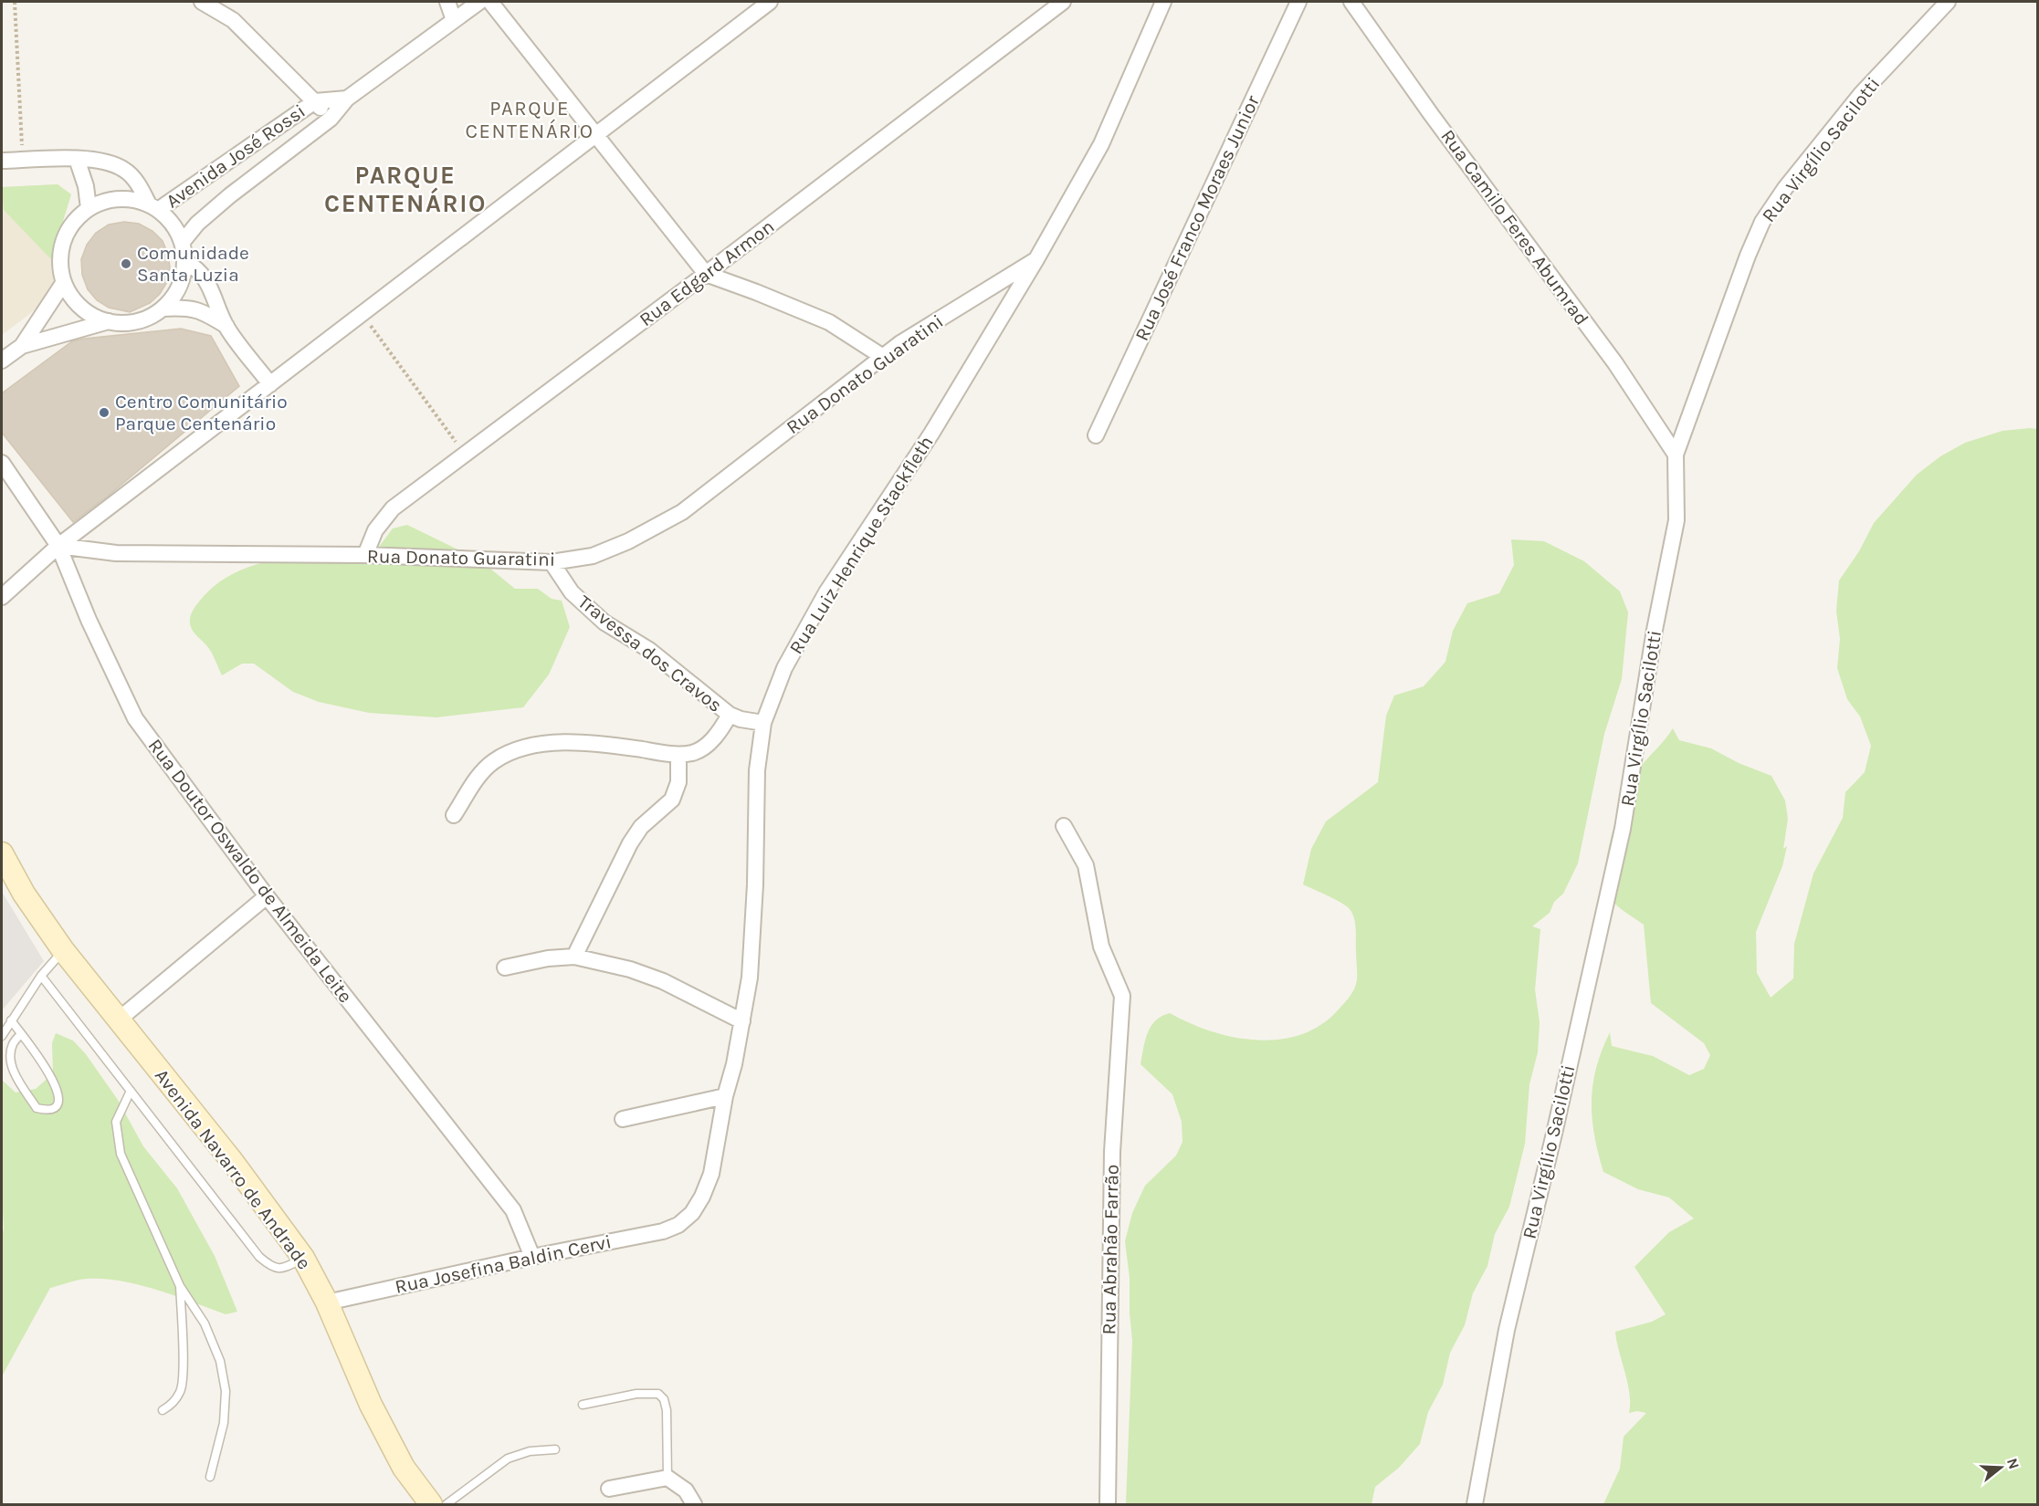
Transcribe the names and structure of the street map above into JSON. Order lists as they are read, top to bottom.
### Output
{
  "streets": {
    "street": [
      "Rua Virgílio Sacilotti",
      "Avenida José Rossi",
      "Rua José Franco Moraes Junior",
      "Rua Camilo Feres Abumrad",
      "Rua Edgard Armon",
      "Rua Donato Guaratini",
      "Rua Luiz Henrique Stackfleth",
      "Travessa dos Cravos",
      "Rua Doutor Oswaldo de Almeida Leite",
      "Avenida Navarro de Andrade",
      "Rua Abrahão Farrão",
      "Rua Josefina Baldin Cervi"
    ]
  },
  "crossings": [
    ["Rua Virgílio Sacilotti", "Rua Camilo Feres Abumrad"],
    ["Rua Edgard Armon", "Rua Donato Guaratini"],
    ["Rua Donato Guaratini", "Rua Luiz Henrique Stackfleth"],
    ["Rua Donato Guaratini", "Travessa dos Cravos"],
    ["Rua Donato Guaratini", "Rua Doutor Oswaldo de Almeida Leite"],
    ["Rua Luiz Henrique Stackfleth", "Travessa dos Cravos"],
    ["Rua Luiz Henrique Stackfleth", "Rua Josefina Baldin Cervi"],
    ["Rua Doutor Oswaldo de Almeida Leite", "Rua Josefina Baldin Cervi"],
    ["Avenida Navarro de Andrade", "Rua Josefina Baldin Cervi"]
  ],
  "districts": ["PARQUE CENTENÁRIO", "PARQUE CENTENÁRIO"],
  "places": ["Comunidade Santa Luzia", "Centro Comunitário Parque Centenário"],
  "north": "right"
}
